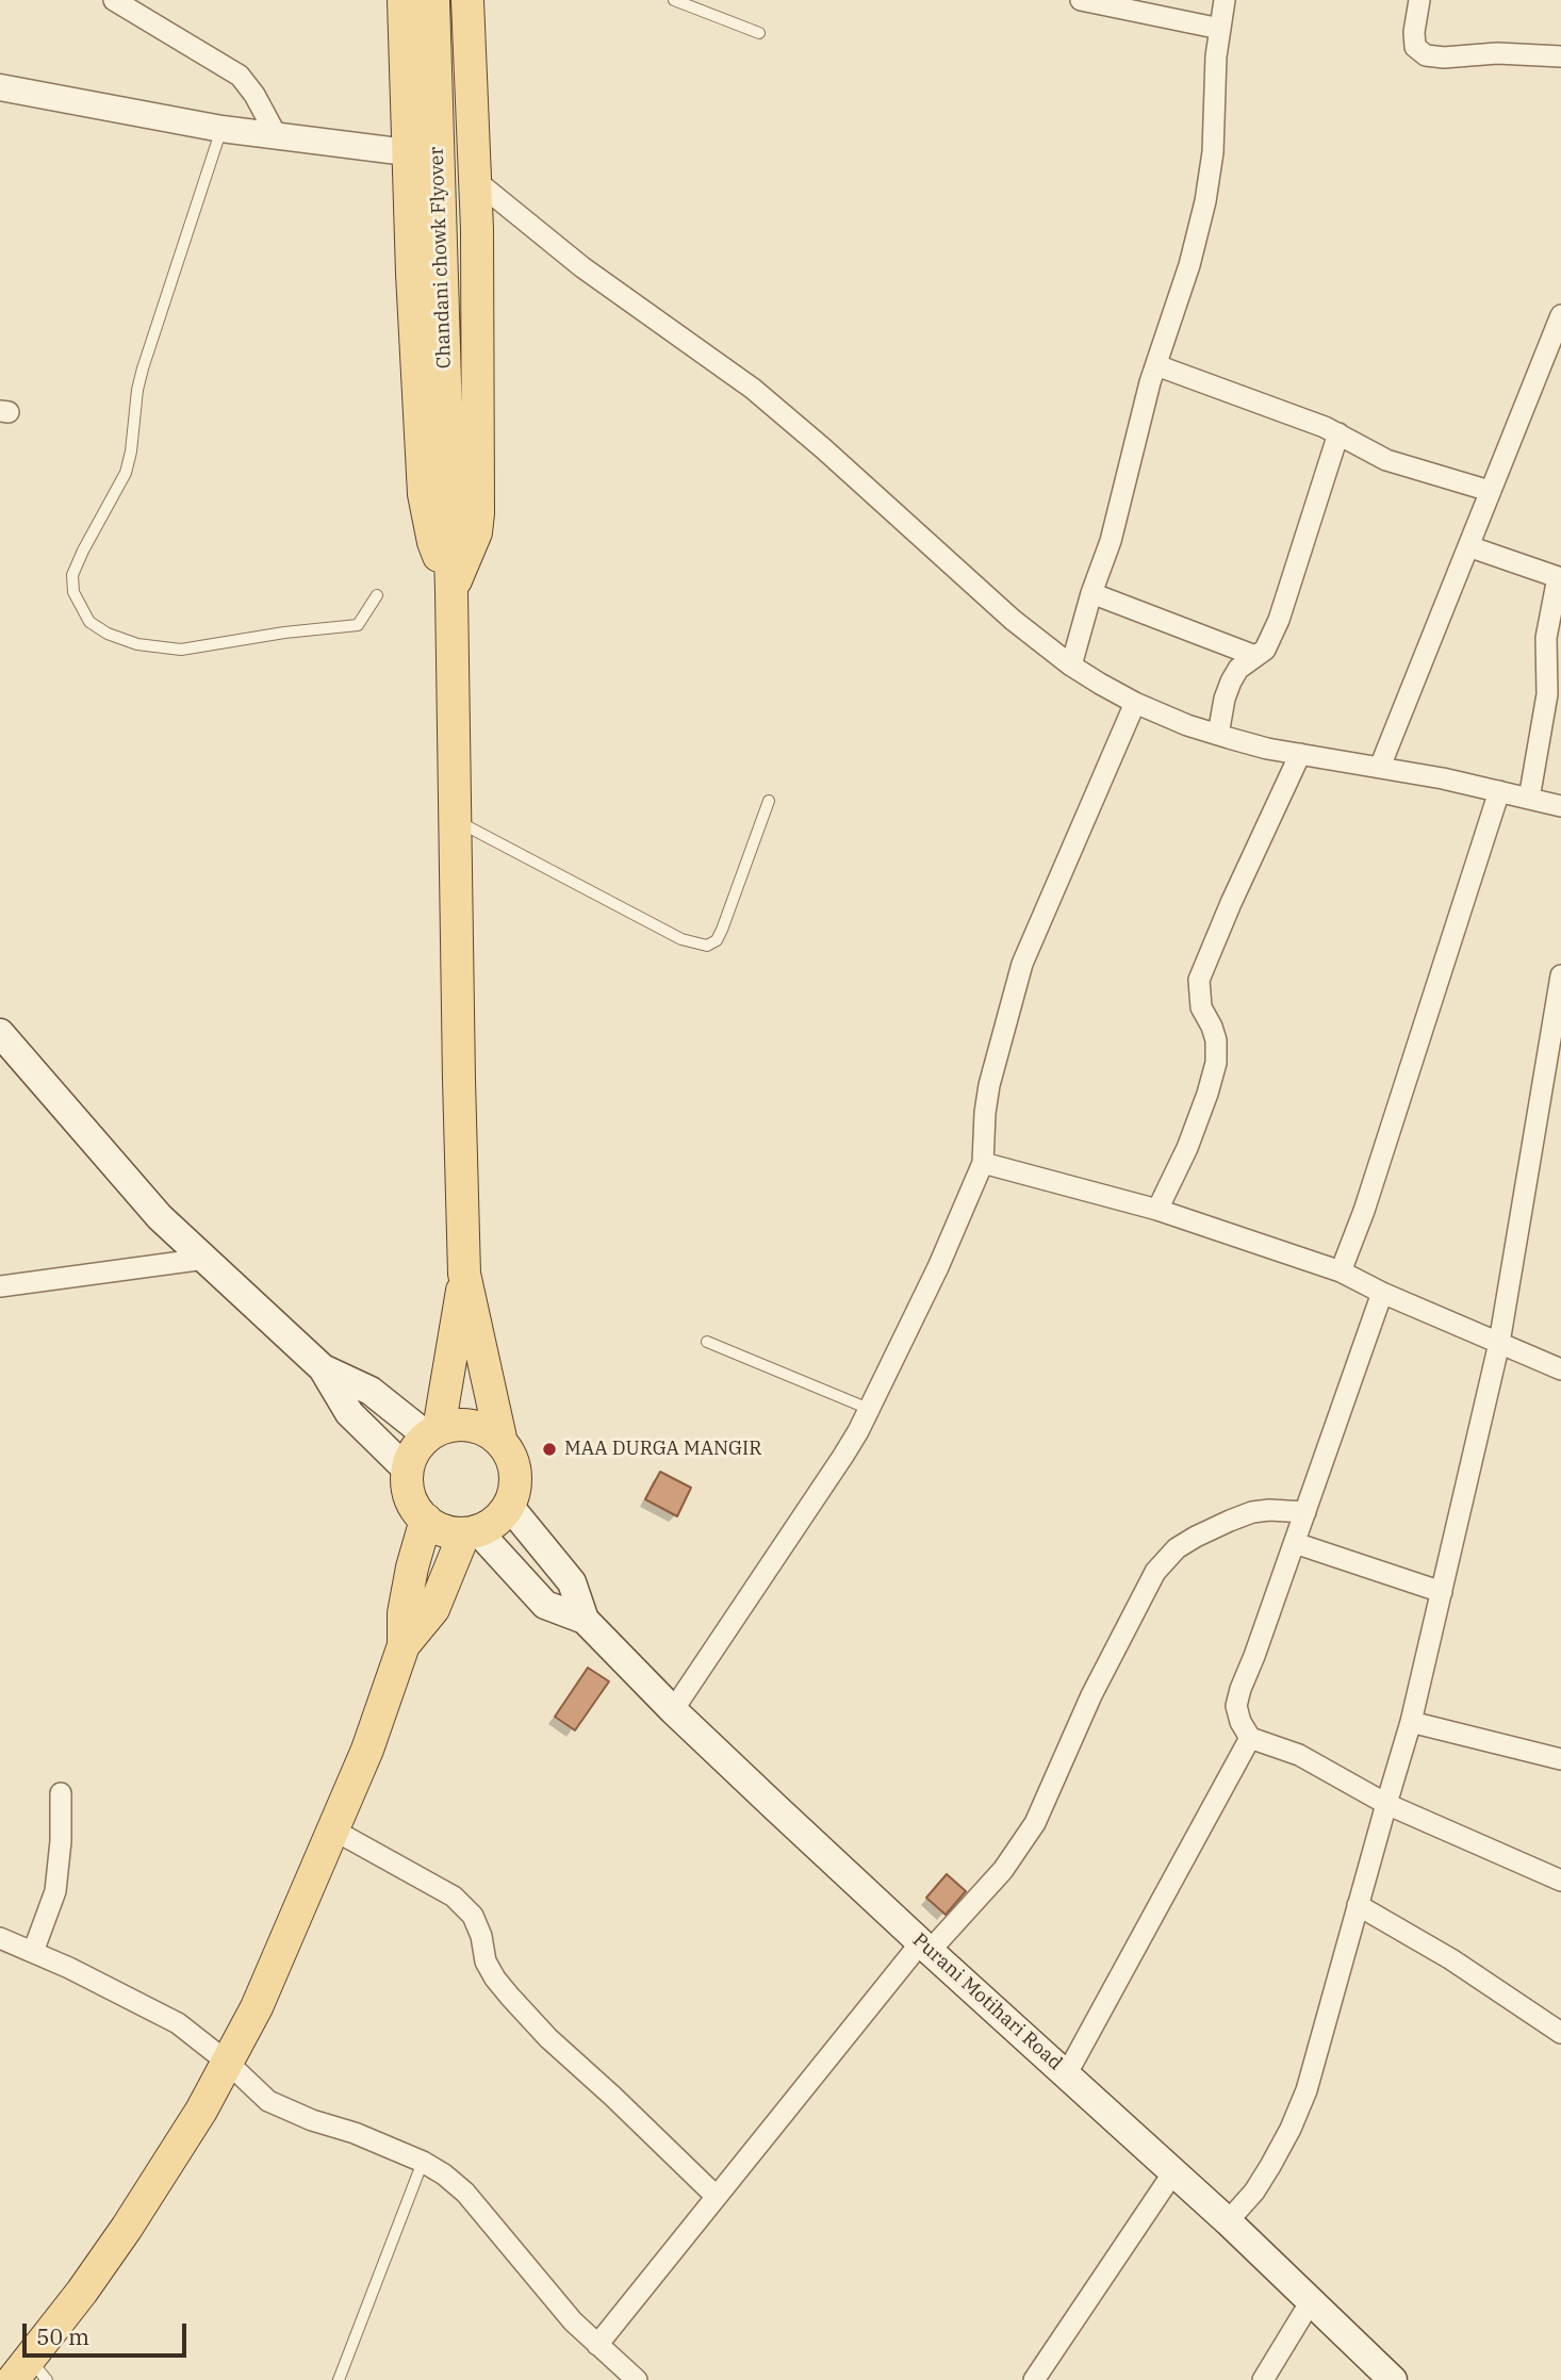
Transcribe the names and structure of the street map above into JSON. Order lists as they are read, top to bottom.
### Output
{
  "streets": {
    "main road": ["Chandani chowk Flyover", "Purani Motihari Road"]
  },
  "places": ["MAA DURGA MANGIR"],
  "scale_bar": "50 m"
}
